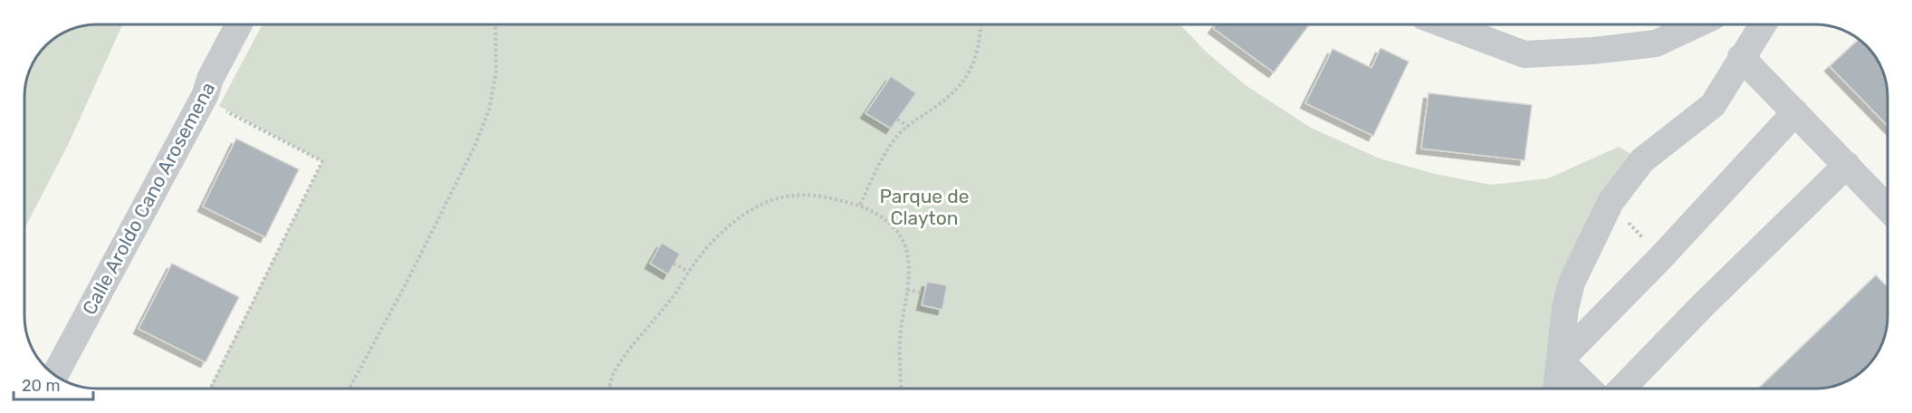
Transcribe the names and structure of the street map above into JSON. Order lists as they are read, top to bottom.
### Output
{
  "streets": {
    "street": ["Calle Aroldo Cano Arosemena"]
  },
  "parks": ["Parque de Clayton"],
  "scale_bar": "20 m"
}
